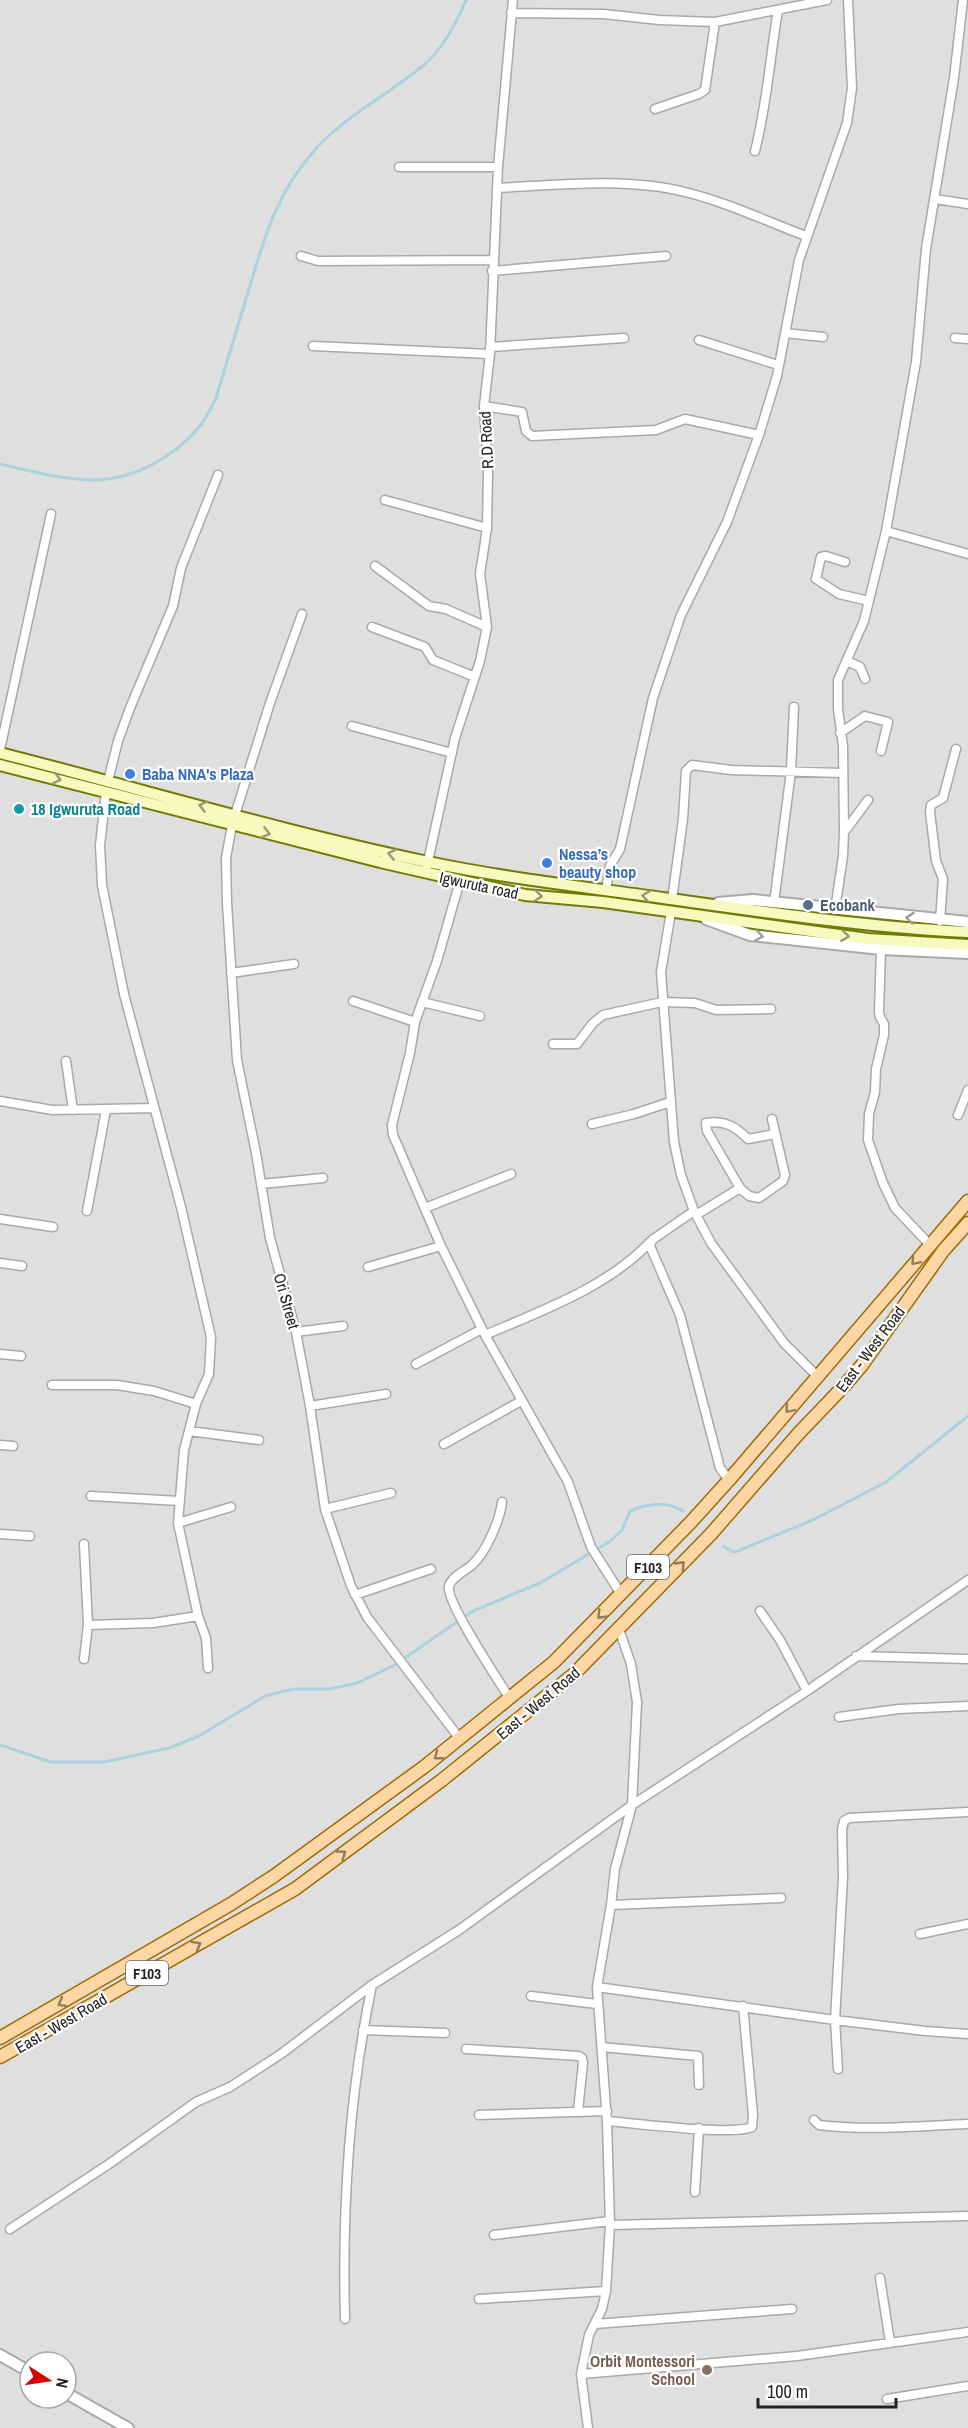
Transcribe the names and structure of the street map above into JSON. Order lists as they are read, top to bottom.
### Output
{
  "streets": {
    "main road": ["Igwuruta road", "East - West Road", "F103"],
    "street": ["R.D Road", "Ori Street"]
  },
  "crossings": [
    ["R.D Road", "Igwuruta road"],
    ["Igwuruta road", "Ori Street"],
    ["Ori Street", "East - West Road"]
  ],
  "places": [
    "Baba NNA's Plaza",
    "18 Igwuruta Road",
    "Nessa’s beauty shop",
    "Ecobank",
    "Orbit Montessori School"
  ],
  "scale_bar": "100 m",
  "north": "right"
}
